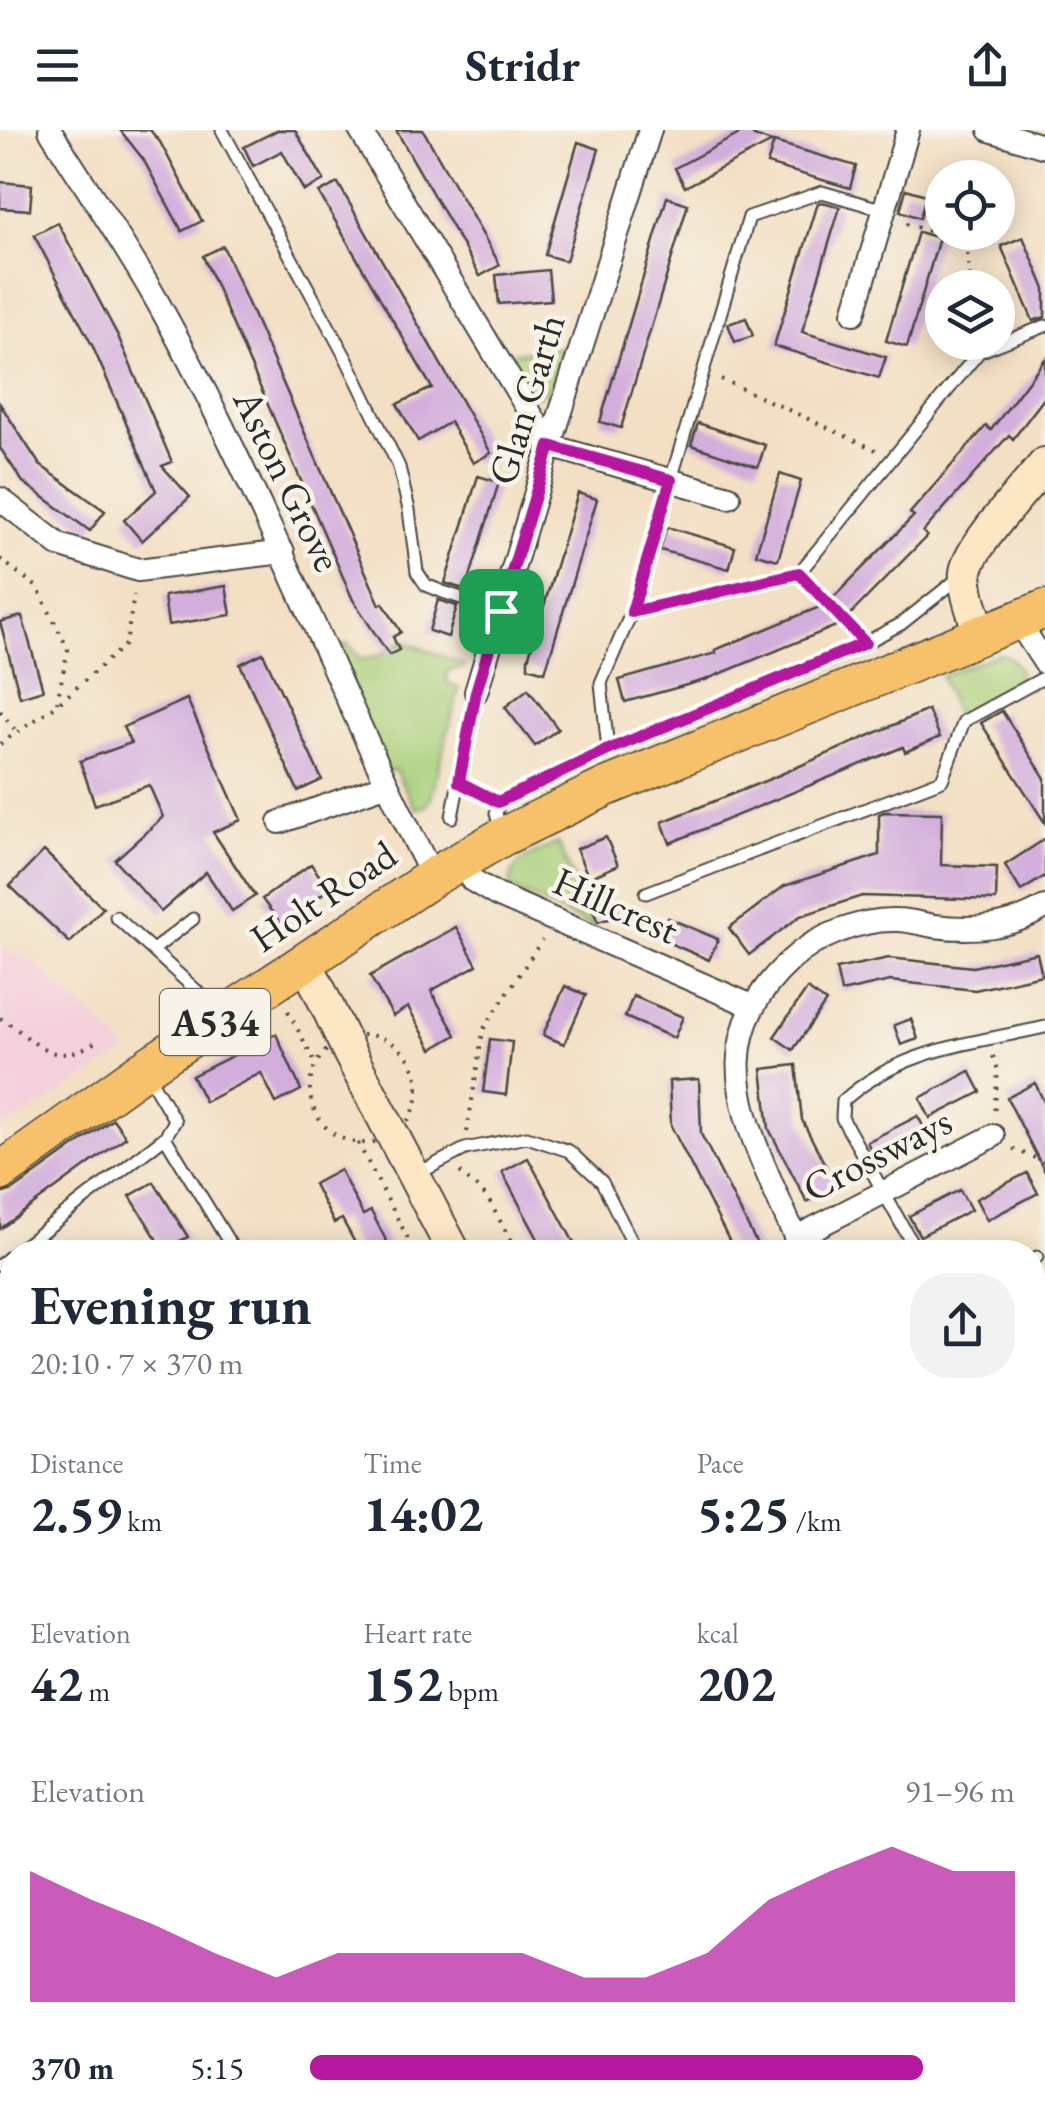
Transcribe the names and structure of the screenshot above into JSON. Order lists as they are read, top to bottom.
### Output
{
  "streets": {
    "main road": ["Holt Road", "A534"],
    "street": [
      "Glan Garth",
      "Aston Grove",
      "Hillcrest",
      "Crossways"
    ]
  },
  "crossings": [
    ["Aston Grove", "Holt Road"],
    ["Aston Grove", "Hillcrest"],
    ["Holt Road", "Hillcrest"]
  ],
  "page": {
    "header": "Stridr",
    "heading": ["Evening run", "20:10 · 7 × 370 m"],
    "stats": [
      ["Distance", "2.59 km"],
      ["Time", "14:02"],
      ["Pace", "5:25 /km"],
      ["Elevation", "42 m"],
      ["Heart rate", "152 bpm"],
      ["kcal", "202"]
    ],
    "chart": ["Elevation", "91–96 m"],
    "list": [
      {
        "name": "370 m",
        "note": "5:15"
      }
    ]
  }
}
